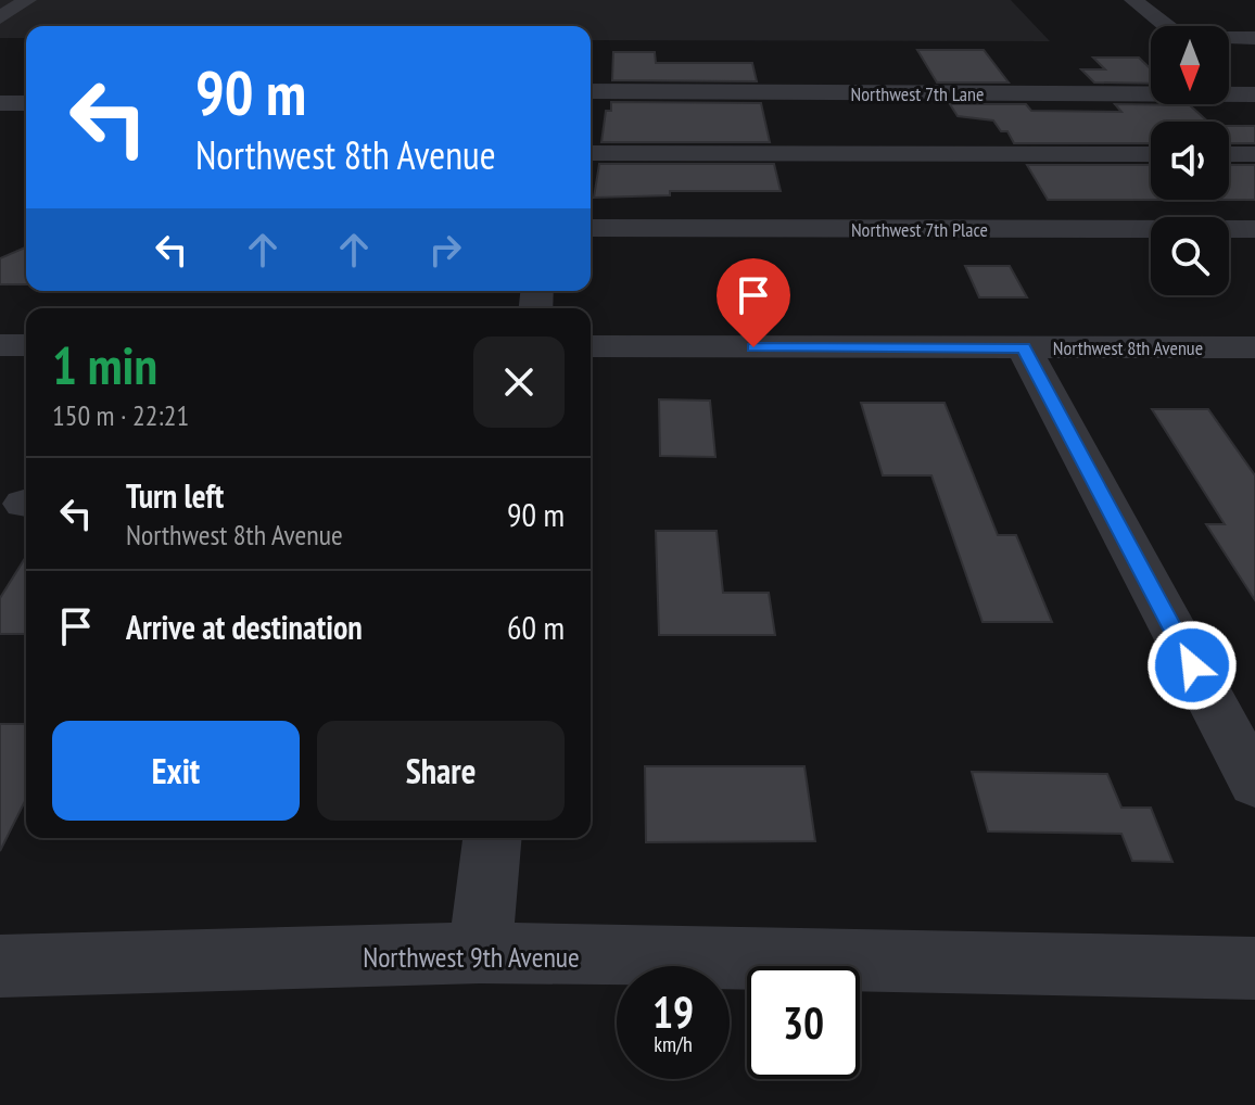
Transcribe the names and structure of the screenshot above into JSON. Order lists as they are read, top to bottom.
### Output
{
  "streets": {
    "street": [
      "Northwest 7th Lane",
      "Northwest 7th Place",
      "Northwest 8th Avenue",
      "Northwest 9th Avenue"
    ]
  },
  "north": "bottom",
  "page": {
    "turn": ["90 m", "Northwest 8th Avenue"],
    "heading": ["1 min", "150 m · 22:21"],
    "list": [
      {
        "name": "Turn left",
        "note": "Northwest 8th Avenue",
        "value": "90 m"
      },
      {
        "name": "Arrive at destination",
        "value": "60 m"
      }
    ],
    "buttons": ["Exit", "Share"],
    "speed": "19 km/h",
    "limit": "30"
  }
}
